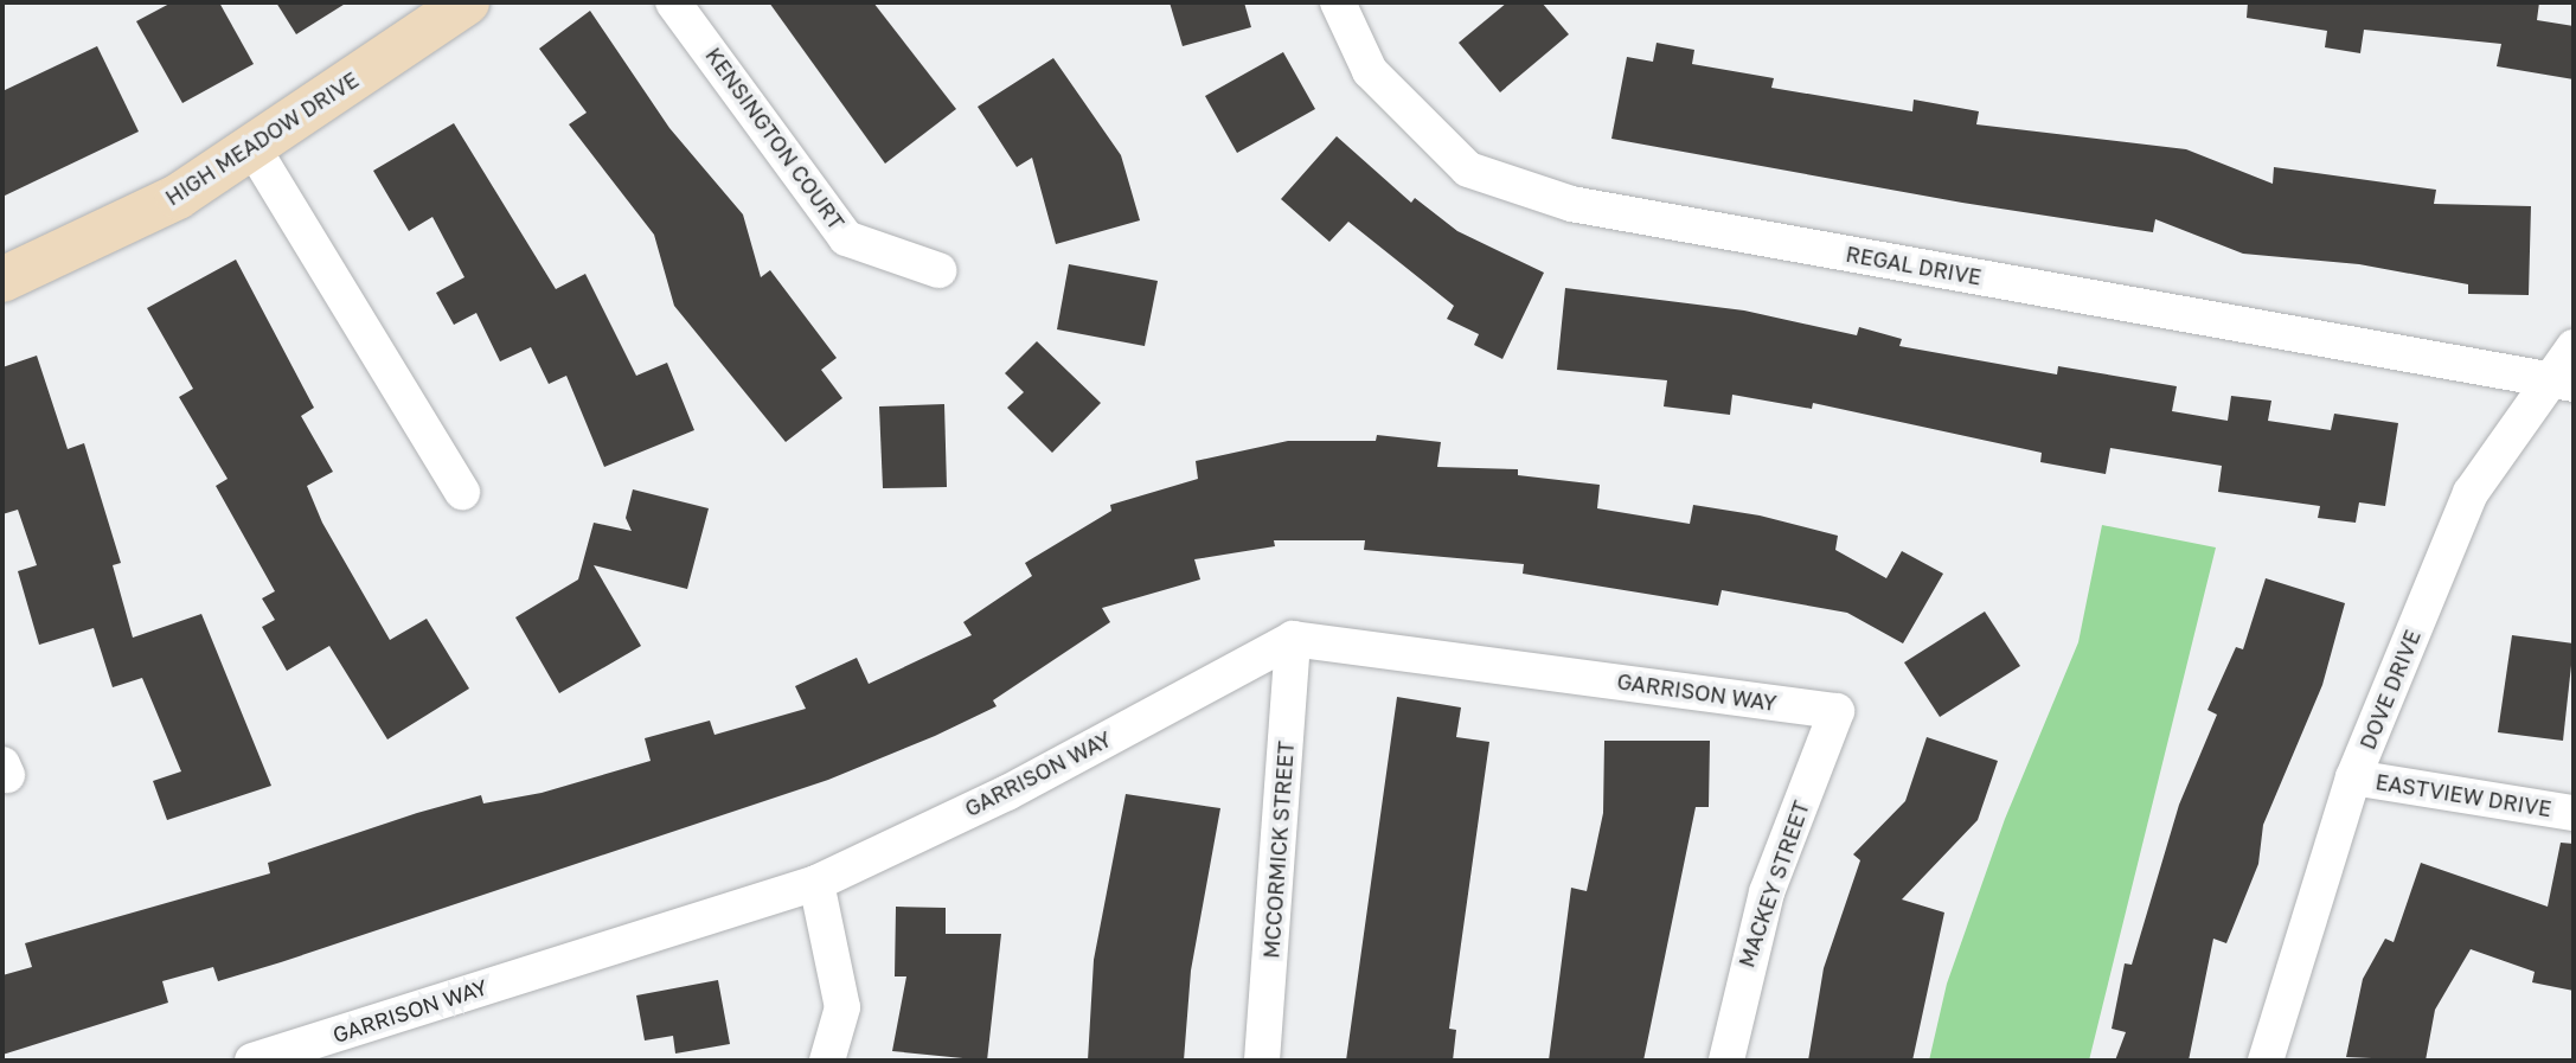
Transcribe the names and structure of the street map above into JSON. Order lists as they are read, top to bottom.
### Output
{
  "streets": {
    "street": [
      "HIGH MEADOW DRIVE",
      "KENSINGTON COURT",
      "REGAL DRIVE",
      "DOVE DRIVE",
      "GARRISON WAY",
      "EASTVIEW DRIVE",
      "MCCORMICK STREET",
      "MACKEY STREET"
    ]
  },
  "crossings": [
    ["REGAL DRIVE", "DOVE DRIVE"],
    ["DOVE DRIVE", "EASTVIEW DRIVE"],
    ["GARRISON WAY", "MCCORMICK STREET"],
    ["GARRISON WAY", "MACKEY STREET"]
  ]
}
